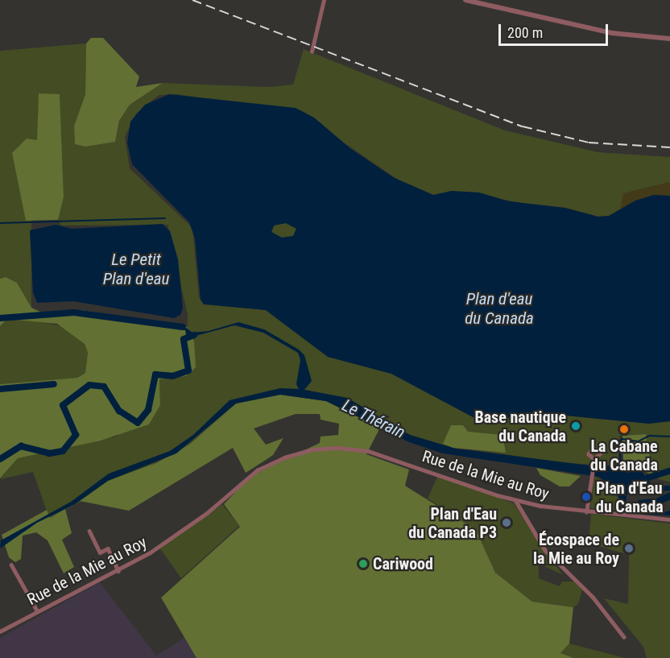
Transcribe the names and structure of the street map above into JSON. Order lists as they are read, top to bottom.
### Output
{
  "streets": {
    "street": ["Rue de la Mie au Roy"]
  },
  "water": ["Le Petit Plan d'eau", "Plan d'eau du Canada", "Le Thérain"],
  "places": [
    "Base nautique du Canada",
    "La Cabane du Canada",
    "Plan d'Eau du Canada",
    "Plan d'Eau du Canada P3",
    "Écospace de la Mie au Roy",
    "Cariwood"
  ],
  "scale_bar": "200 m"
}
